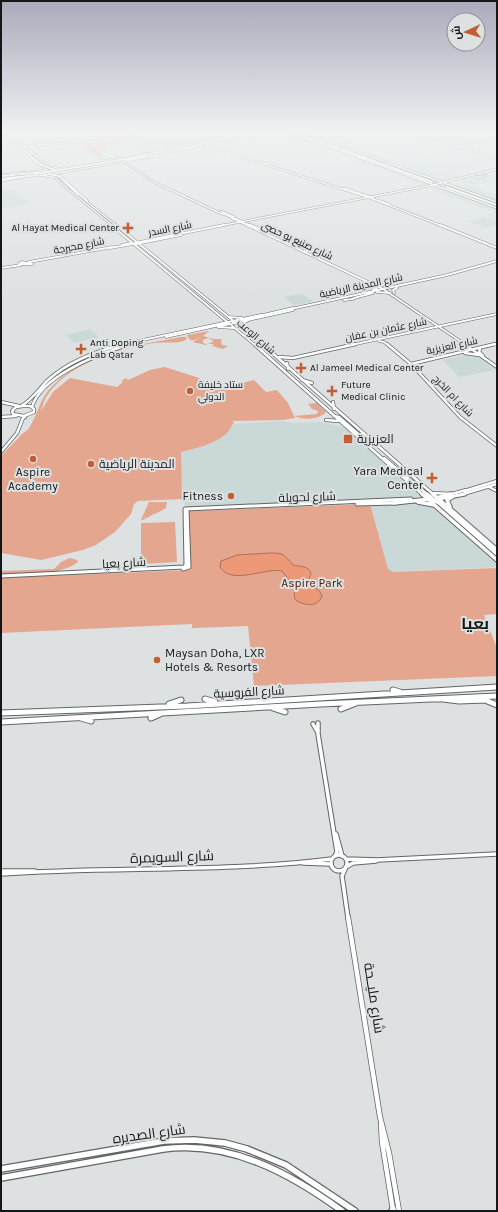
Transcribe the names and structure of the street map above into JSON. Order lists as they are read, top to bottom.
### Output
{
  "streets": {
    "highway": ["شارع الفروسية"],
    "main road": [
      "شارع السدر",
      "شارع المدينة الرياضية",
      "شارع الوعب",
      "شارع العزيزية",
      "شارع الصديره"
    ],
    "street": [
      "شارع صنيع بو حصى",
      "شارع محيرجة",
      "شارع عثمان بن عفان",
      "شارع ام الخرج",
      "شارع لحويلة",
      "شارع بعيا",
      "شارع السويمرة",
      "شارع مليــحة"
    ]
  },
  "crossings": [
    ["شارع السدر", "شارع صنيع بو حصى"],
    ["شارع السدر", "شارع محيرجة"],
    ["شارع السدر", "شارع الوعب"],
    ["شارع صنيع بو حصى", "شارع المدينة الرياضية"],
    ["شارع محيرجة", "شارع الوعب"],
    ["شارع المدينة الرياضية", "شارع الوعب"],
    ["شارع عثمان بن عفان", "شارع ام الخرج"],
    ["شارع الوعب", "شارع لحويلة"],
    ["شارع العزيزية", "شارع ام الخرج"],
    ["شارع لحويلة", "شارع بعيا"],
    ["شارع السويمرة", "شارع مليــحة"]
  ],
  "districts": ["بعيا"],
  "parks": ["Aspire Park"],
  "places": {
    "health": [
      "Al Hayat Medical Center",
      "Anti Doping Lab Qatar",
      "Al Jameel Medical Center",
      "Future Medical Clinic",
      "Yara Medical Center"
    ],
    "other": [
      "ستاد خليفة الدولي",
      "Aspire Academy",
      "المدينة الرياضية",
      "Fitness",
      "Maysan Doha, LXR Hotels & Resorts"
    ],
    "transit": ["العزيزية"]
  },
  "north": "left"
}
